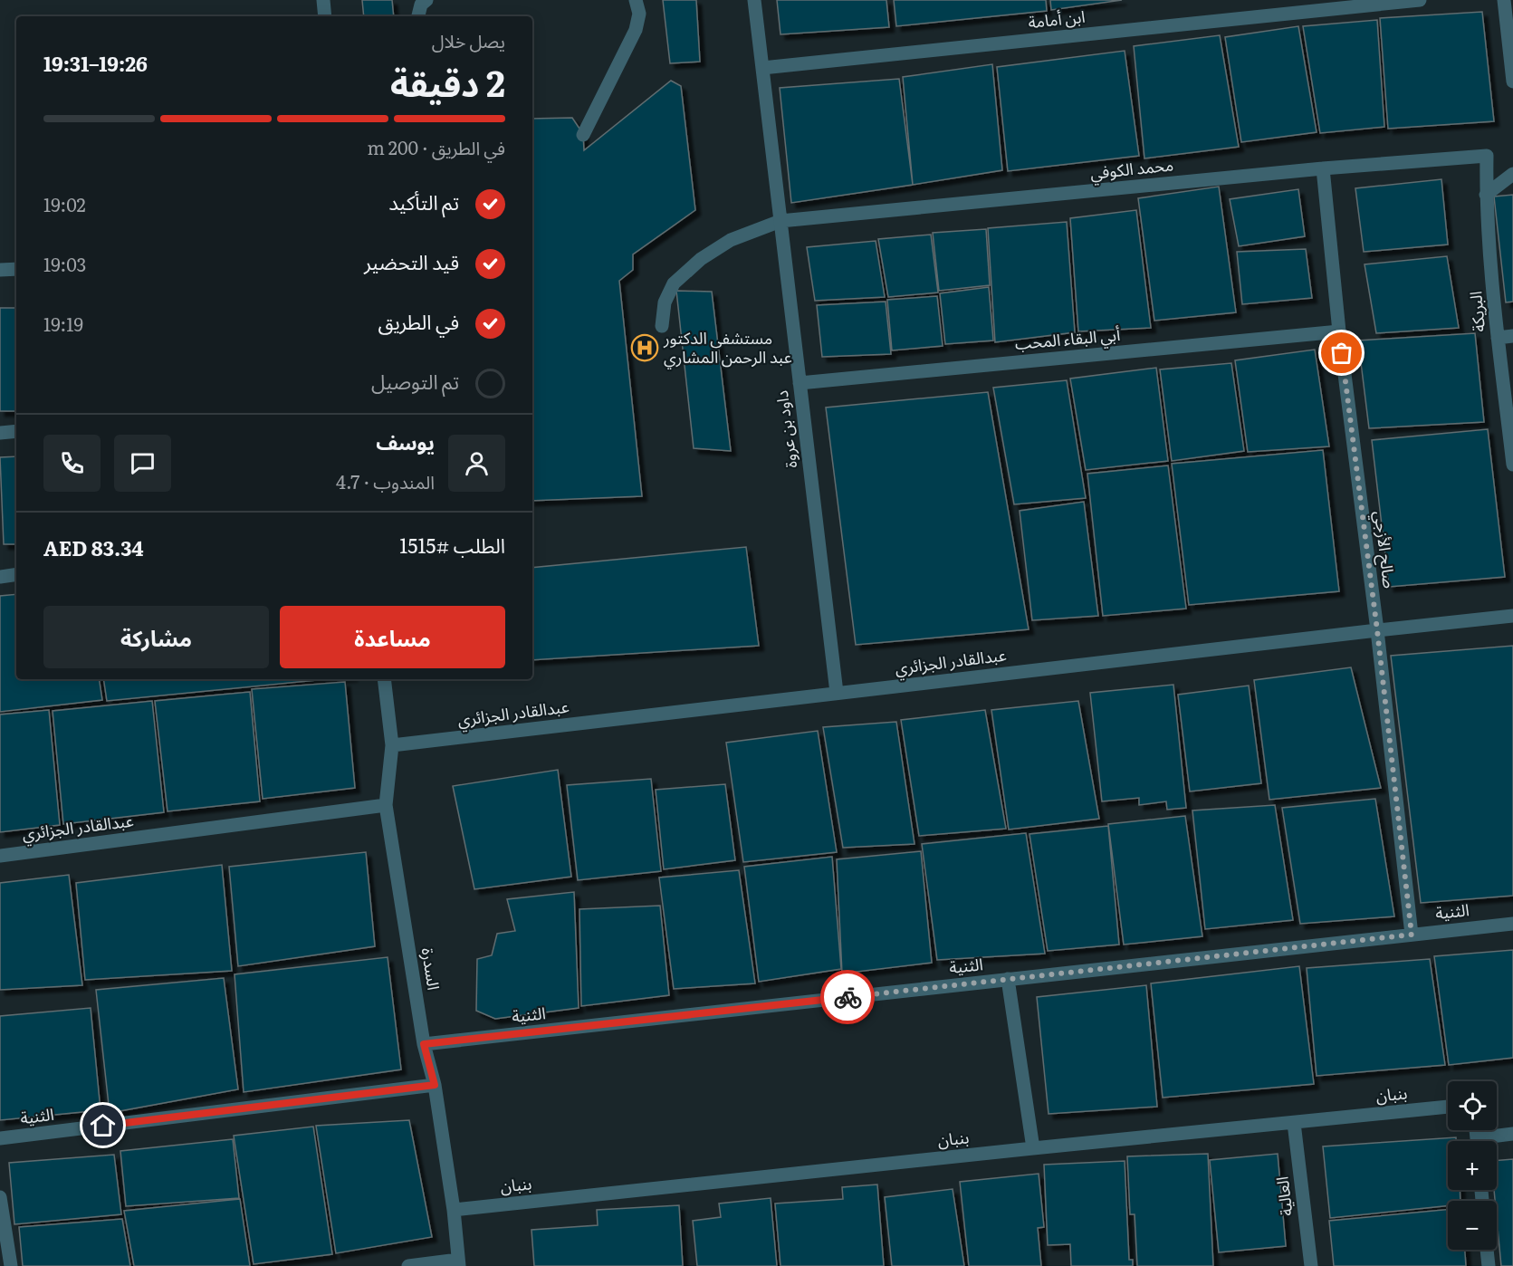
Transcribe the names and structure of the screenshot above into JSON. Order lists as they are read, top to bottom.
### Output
{
  "streets": {
    "street": [
      "ابن أمامة",
      "محمد الكوفي",
      "البريكة",
      "أبي البقاء المحب",
      "داود بن عروة",
      "صالح الأزجي",
      "عبدالقادر الجزائري",
      "الثنية",
      "السدرة",
      "بنبان",
      "العالية"
    ]
  },
  "crossings": [
    ["ابن أمامة", "داود بن عروة"],
    ["محمد الكوفي", "البريكة"],
    ["محمد الكوفي", "داود بن عروة"],
    ["محمد الكوفي", "صالح الأزجي"],
    ["أبي البقاء المحب", "داود بن عروة"],
    ["أبي البقاء المحب", "صالح الأزجي"],
    ["داود بن عروة", "عبدالقادر الجزائري"],
    ["صالح الأزجي", "عبدالقادر الجزائري"],
    ["صالح الأزجي", "الثنية"],
    ["عبدالقادر الجزائري", "السدرة"],
    ["الثنية", "السدرة"],
    ["السدرة", "بنبان"],
    ["بنبان", "العالية"]
  ],
  "places": {
    "hospital": ["مستشفى الدكتور عبد الرحمن المشاري"]
  },
  "page": {
    "heading": ["2 دقيقة", "يصل خلال", "19:26–19:31"],
    "panel": [
      "يوسف",
      "المندوب · 4.7",
      "الطلب #1515",
      "AED 83.34"
    ],
    "bar": "في الطريق · 200 m",
    "list": [
      ["تم التأكيد", "19:02"],
      ["قيد التحضير", "19:03"],
      ["في الطريق", "19:19"],
      "تم التوصيل"
    ],
    "buttons": ["مساعدة", "مشاركة"],
    "map_buttons": ["+", "−"]
  }
}
